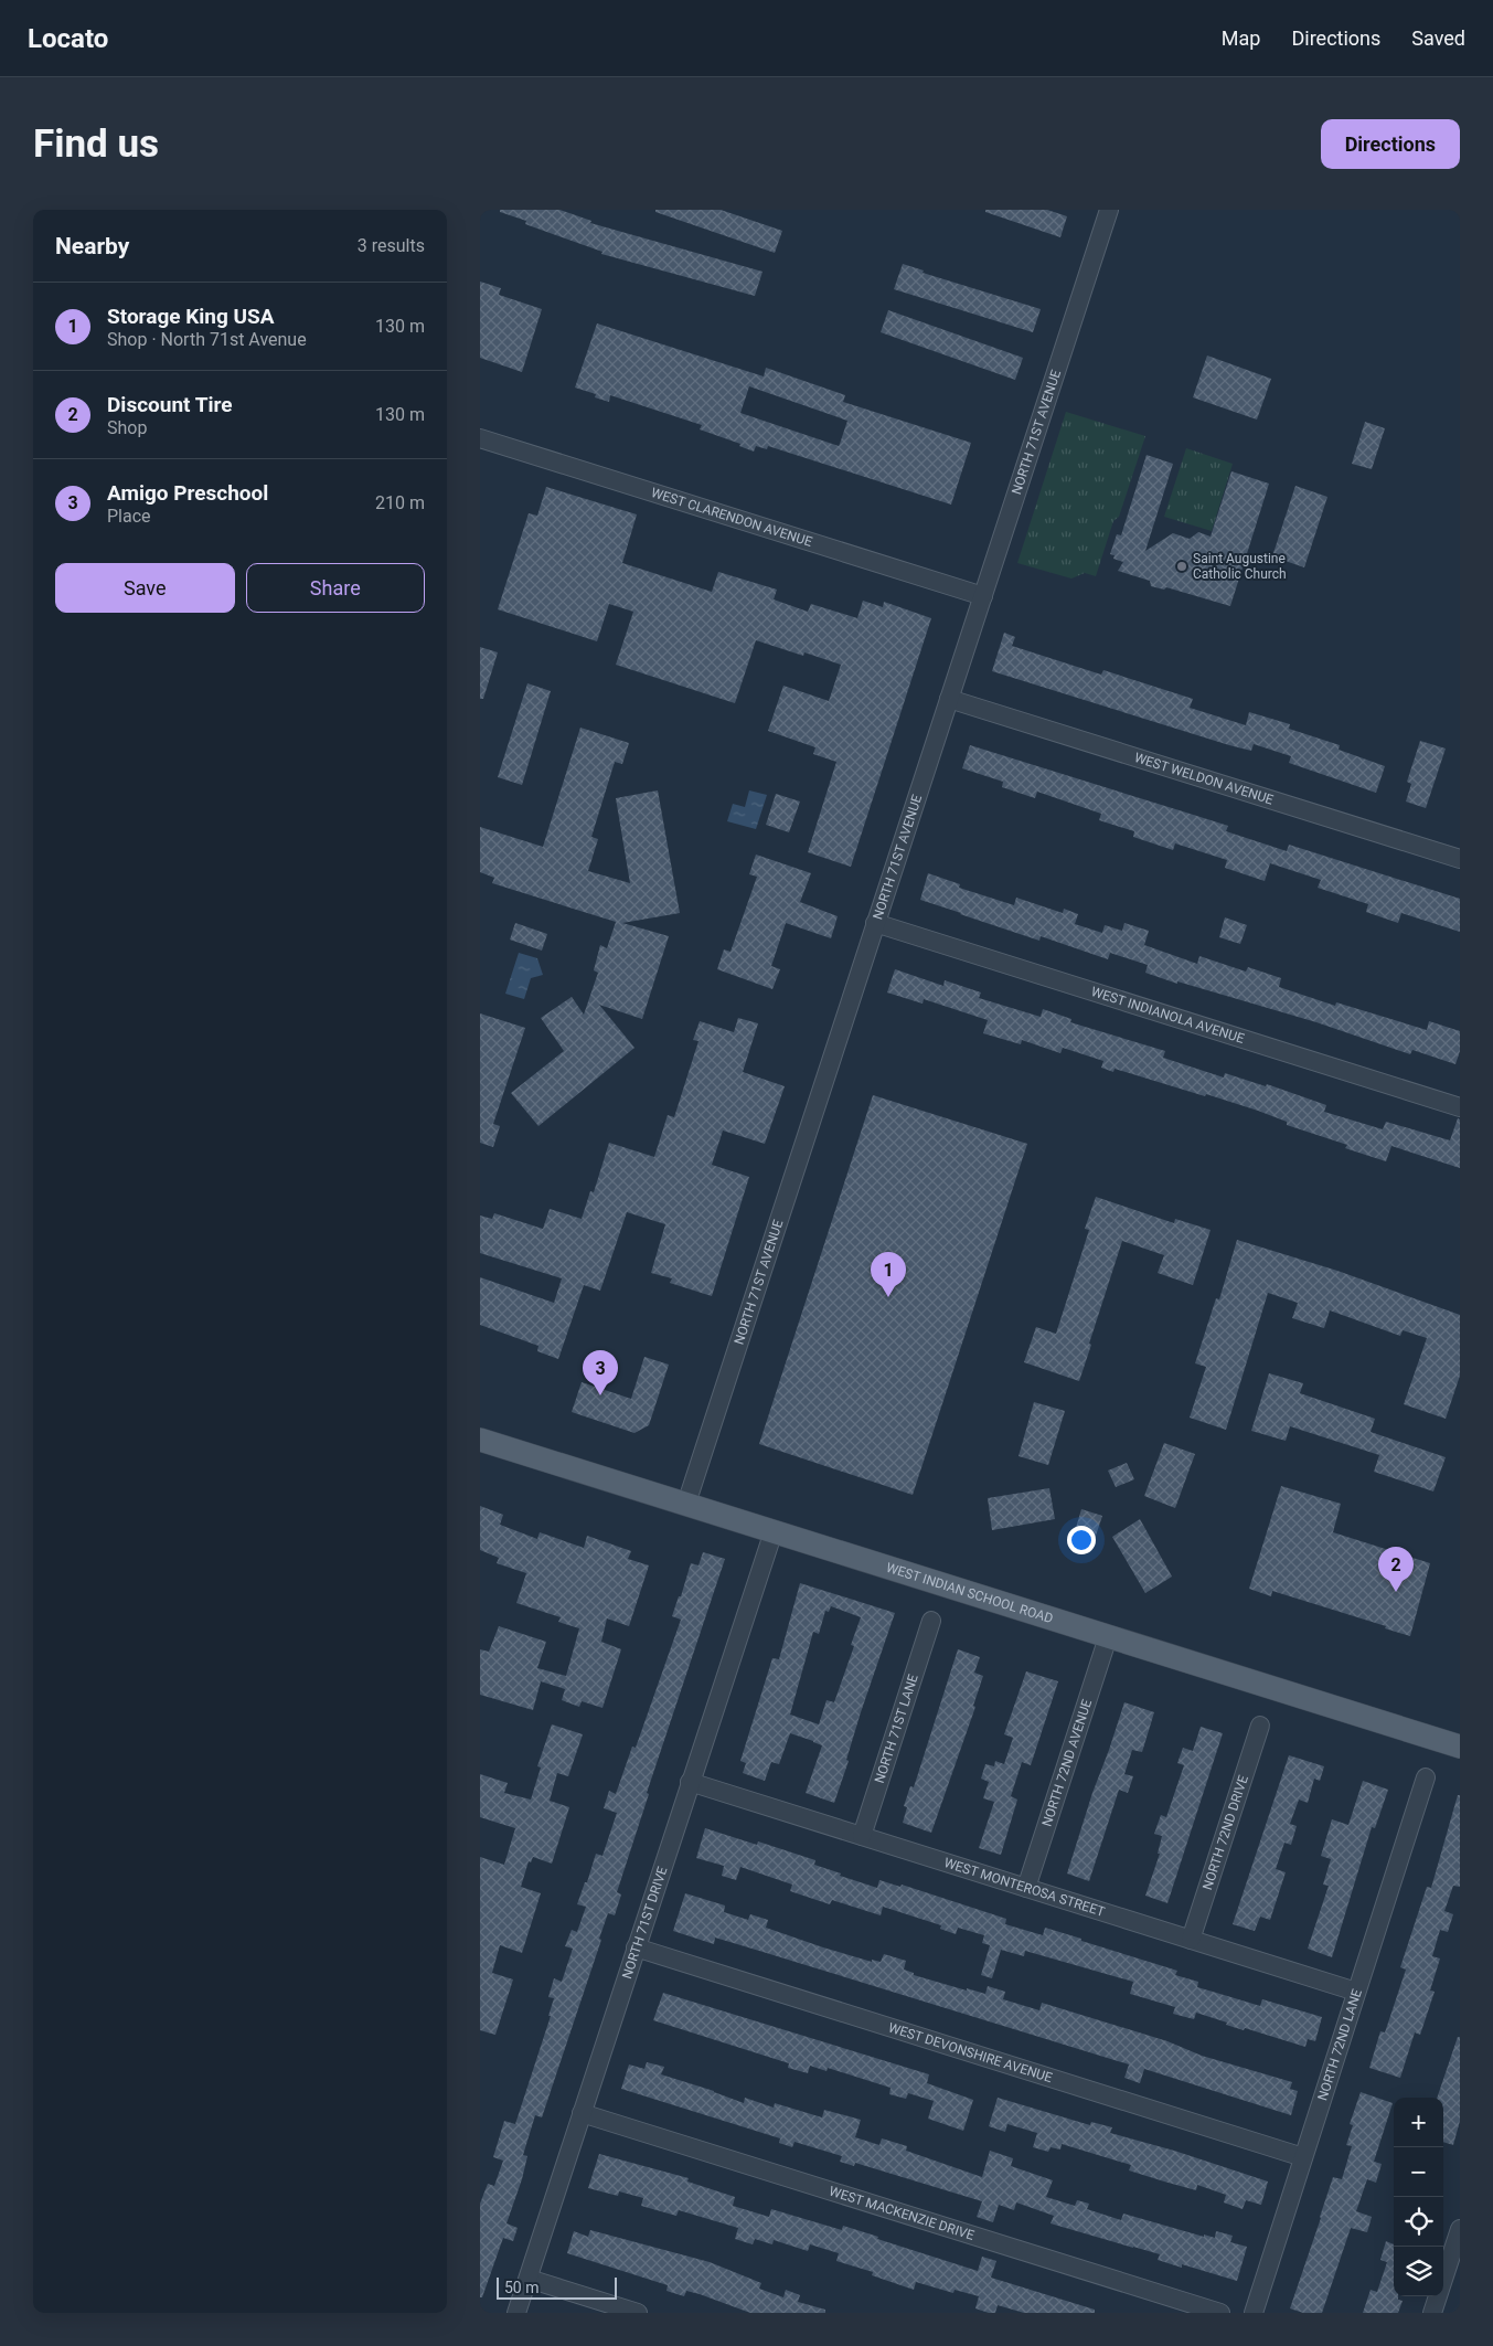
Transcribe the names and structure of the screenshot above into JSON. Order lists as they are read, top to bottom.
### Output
{
  "streets": {
    "main road": ["WEST INDIAN SCHOOL ROAD"],
    "street": [
      "NORTH 71ST AVENUE",
      "WEST CLARENDON AVENUE",
      "WEST WELDON AVENUE",
      "WEST INDIANOLA AVENUE",
      "NORTH 71ST LANE",
      "NORTH 72ND AVENUE",
      "NORTH 72ND DRIVE",
      "WEST MONTEROSA STREET",
      "NORTH 71ST DRIVE",
      "NORTH 72ND LANE",
      "WEST DEVONSHIRE AVENUE",
      "WEST MACKENZIE DRIVE"
    ]
  },
  "crossings": [
    ["NORTH 71ST AVENUE", "WEST CLARENDON AVENUE"],
    ["NORTH 71ST AVENUE", "WEST WELDON AVENUE"],
    ["NORTH 71ST AVENUE", "WEST INDIANOLA AVENUE"],
    ["NORTH 71ST AVENUE", "WEST INDIAN SCHOOL ROAD"],
    ["WEST INDIAN SCHOOL ROAD", "NORTH 72ND AVENUE"],
    ["WEST INDIAN SCHOOL ROAD", "NORTH 71ST DRIVE"],
    ["NORTH 71ST LANE", "WEST MONTEROSA STREET"],
    ["NORTH 72ND AVENUE", "WEST MONTEROSA STREET"],
    ["NORTH 72ND DRIVE", "WEST MONTEROSA STREET"],
    ["WEST MONTEROSA STREET", "NORTH 71ST DRIVE"],
    ["WEST MONTEROSA STREET", "NORTH 72ND LANE"],
    ["NORTH 71ST DRIVE", "WEST DEVONSHIRE AVENUE"],
    ["NORTH 71ST DRIVE", "WEST MACKENZIE DRIVE"],
    ["NORTH 72ND LANE", "WEST DEVONSHIRE AVENUE"]
  ],
  "places": ["Saint Augustine Catholic Church"],
  "scale_bar": "50 m",
  "page": {
    "header": "Locato",
    "nav": ["Map", "Directions", "Saved"],
    "buttons": [
      "Directions",
      ["Save", "Share"]
    ],
    "title": "Find us",
    "heading": ["Nearby", "3 results"],
    "list": [
      {
        "mark": "1",
        "name": "Storage King USA",
        "note": "Shop · North 71st Avenue",
        "value": "130 m"
      },
      {
        "mark": "2",
        "name": "Discount Tire",
        "note": "Shop",
        "value": "130 m"
      },
      {
        "mark": "3",
        "name": "Amigo Preschool",
        "note": "Place",
        "value": "210 m"
      }
    ],
    "pins": ["1", "3", "2"],
    "map_buttons": ["+", "−"],
    "scale": "50 m"
  }
}
